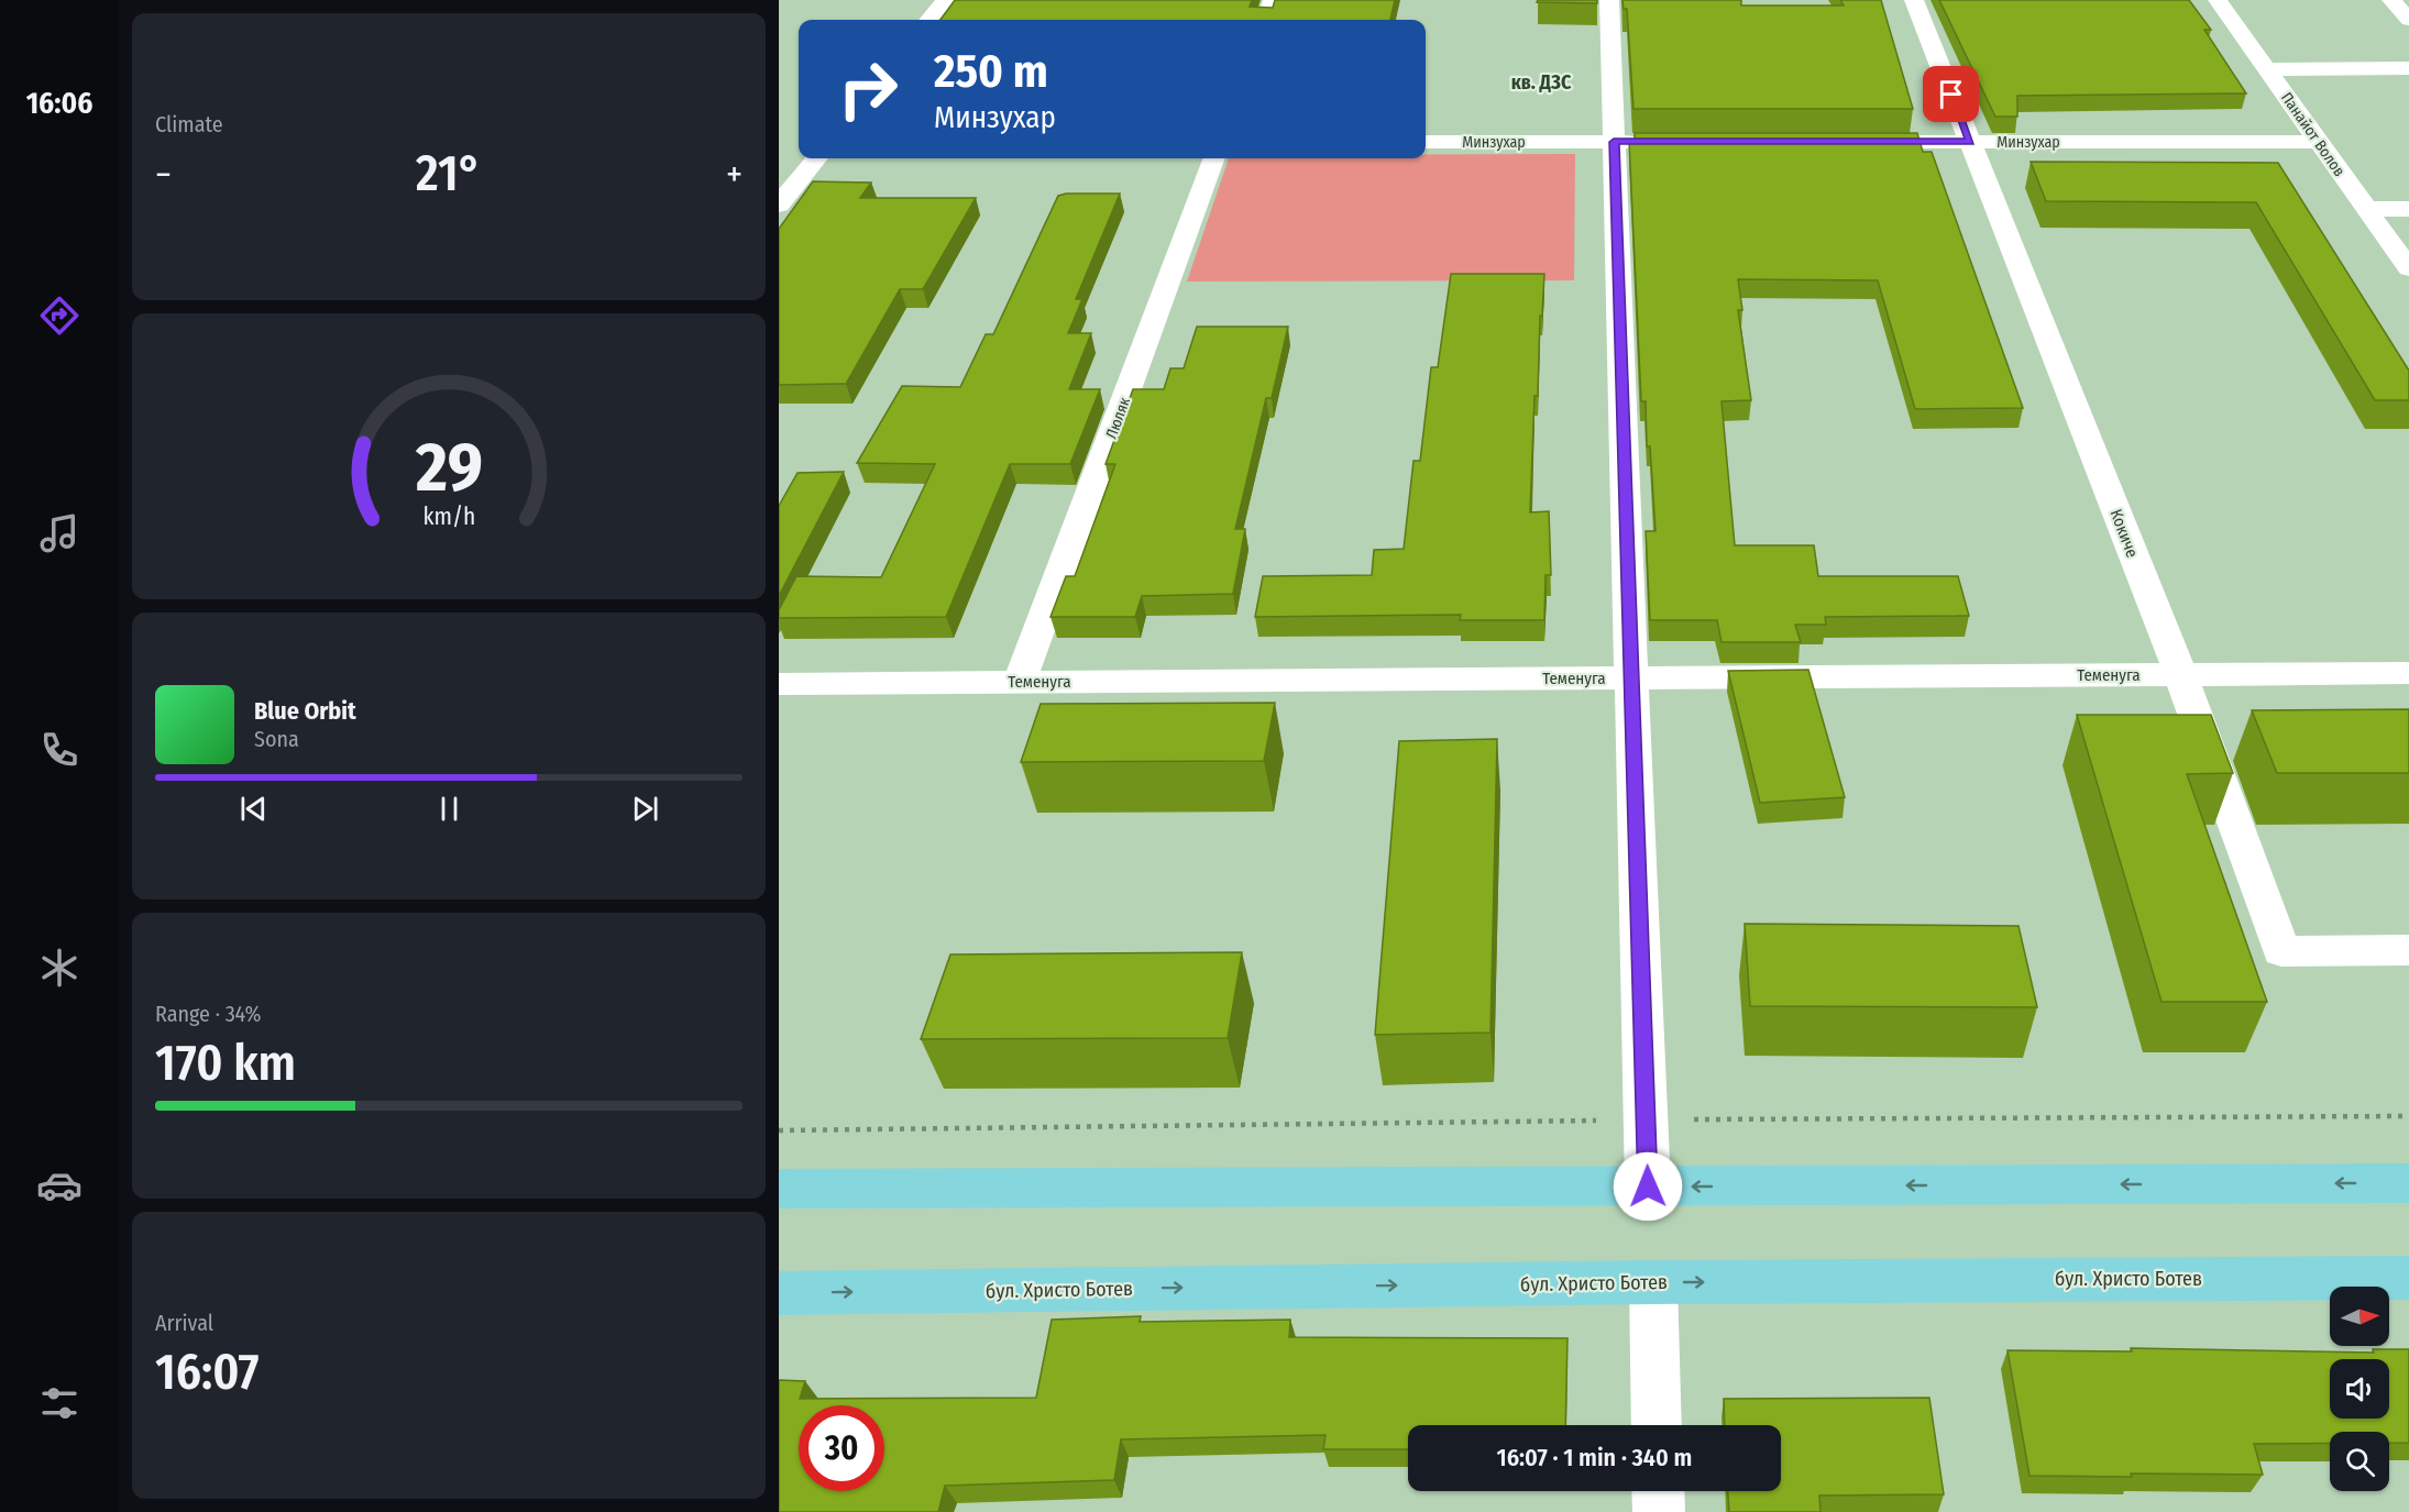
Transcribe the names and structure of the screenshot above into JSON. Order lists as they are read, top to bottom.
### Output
{
  "streets": {
    "main road": ["бул. Христо Ботев"],
    "street": [
      "Панайот Волов",
      "Минзухар",
      "Люляк",
      "Кокиче",
      "Теменуга"
    ]
  },
  "crossings": [
    ["Панайот Волов", "Минзухар"],
    ["Минзухар", "Кокиче"],
    ["Люляк", "Теменуга"],
    ["Кокиче", "Теменуга"]
  ],
  "districts": ["кв. ДЗС"],
  "north": "right",
  "page": {
    "tabs": "16:06",
    "tile": [
      "Climate",
      ["Range · 34%", "170 km"],
      ["Arrival", "16:07"]
    ],
    "turn": ["250 m", "Минзухар"],
    "heat": ["−", "21°", "+"],
    "song": ["Blue Orbit", "Sona"],
    "limit": "30",
    "trip": "16:07 · 1 min · 340 m",
    "gauge": ["29", "km/h"]
  }
}
